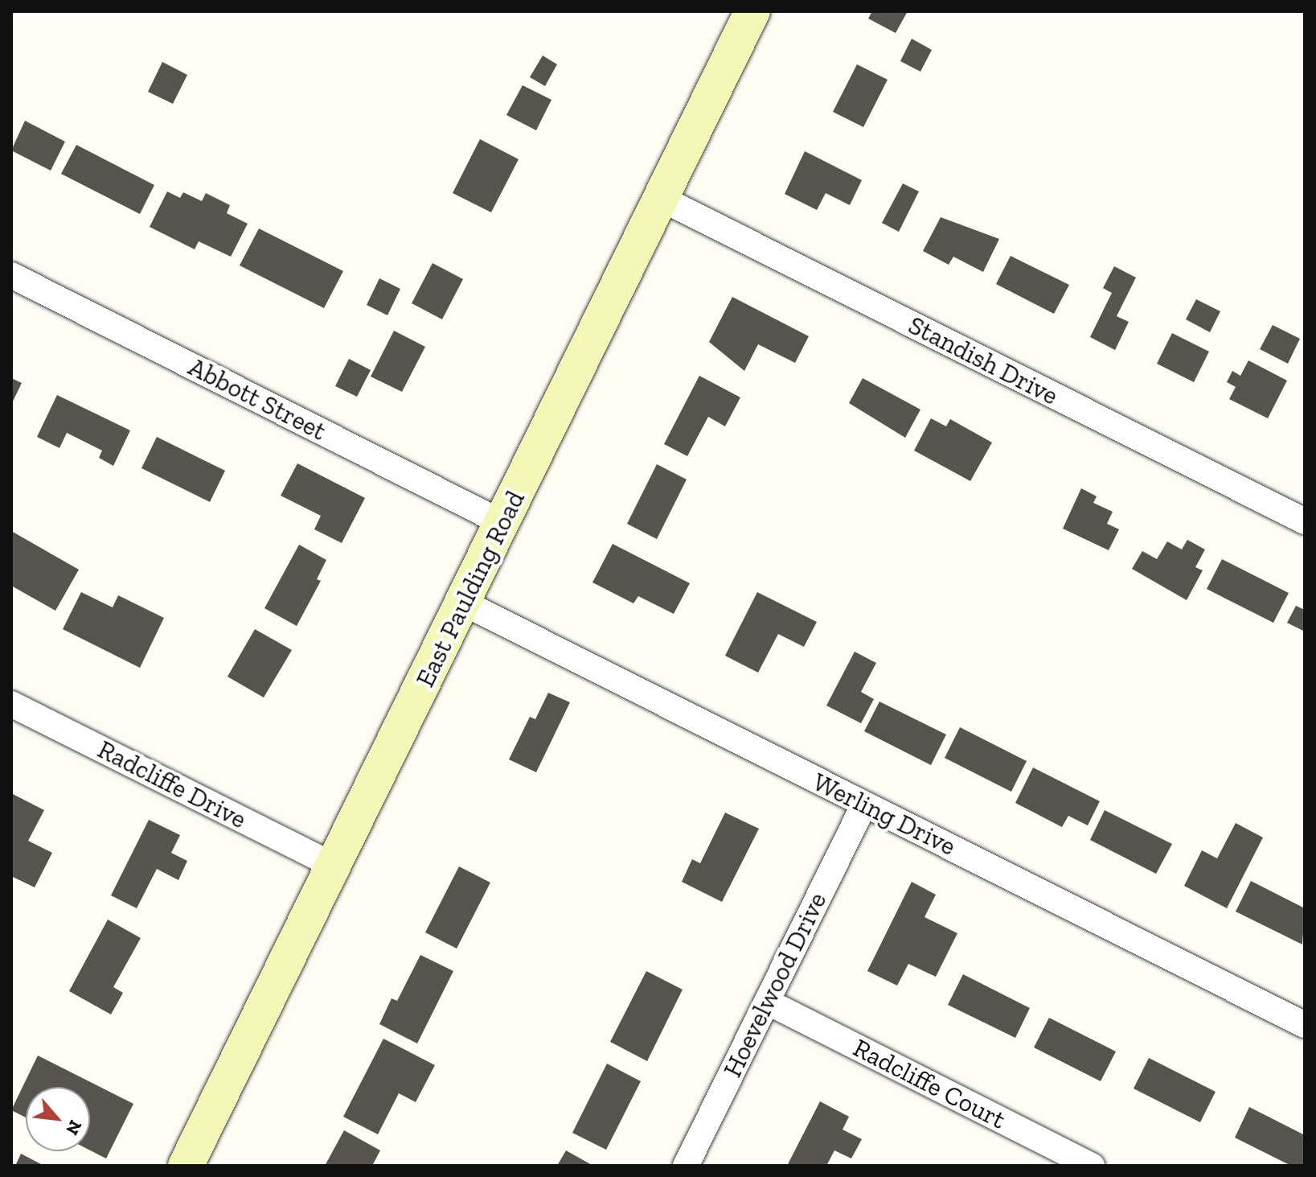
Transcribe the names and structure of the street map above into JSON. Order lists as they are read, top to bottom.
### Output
{
  "streets": {
    "main road": ["East Paulding Road"],
    "street": [
      "Standish Drive",
      "Abbott Street",
      "Radcliffe Drive",
      "Werling Drive",
      "Hoevelwood Drive",
      "Radcliffe Court"
    ]
  },
  "crossings": [
    ["Standish Drive", "East Paulding Road"],
    ["Abbott Street", "East Paulding Road"],
    ["East Paulding Road", "Radcliffe Drive"],
    ["East Paulding Road", "Werling Drive"],
    ["Werling Drive", "Hoevelwood Drive"],
    ["Hoevelwood Drive", "Radcliffe Court"]
  ],
  "north": "bottom right"
}
